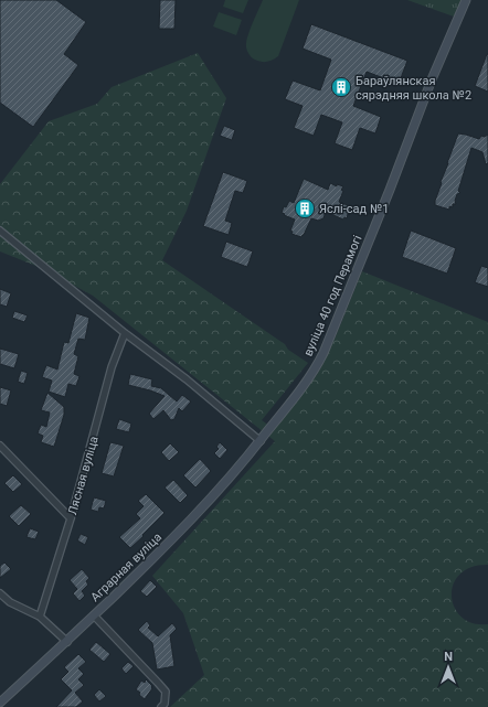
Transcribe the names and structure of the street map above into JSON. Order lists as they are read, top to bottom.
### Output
{
  "streets": {
    "street": ["вуліца 40 год Перамогі", "Лясная вуліца", "Аграрная вуліца"]
  },
  "crossings": [
    ["вуліца 40 год Перамогі", "Аграрная вуліца"]
  ],
  "places": {
    "building": ["Бараўлянская сярэдняя школа №2", "Яслі-сад №1"]
  },
  "north": "top"
}
